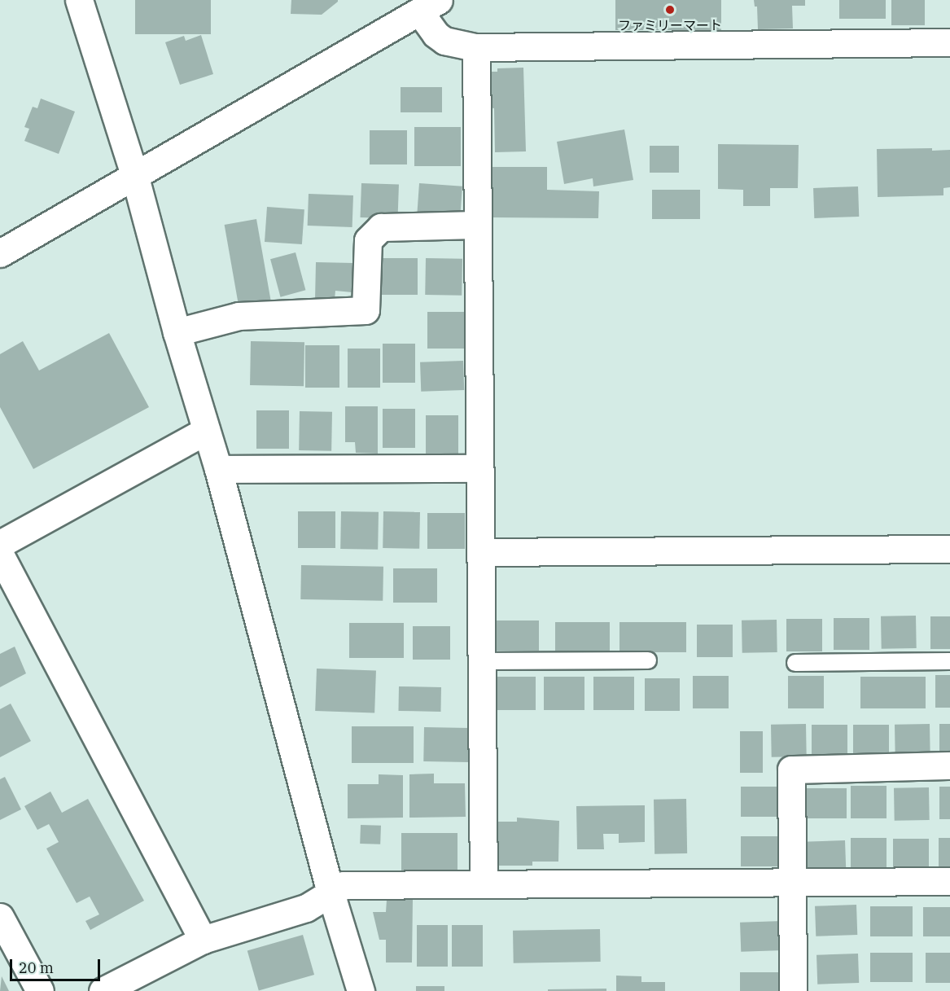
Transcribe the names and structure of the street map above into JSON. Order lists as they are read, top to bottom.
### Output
{
  "places": ["ファミリーマート"],
  "scale_bar": "20 m"
}
